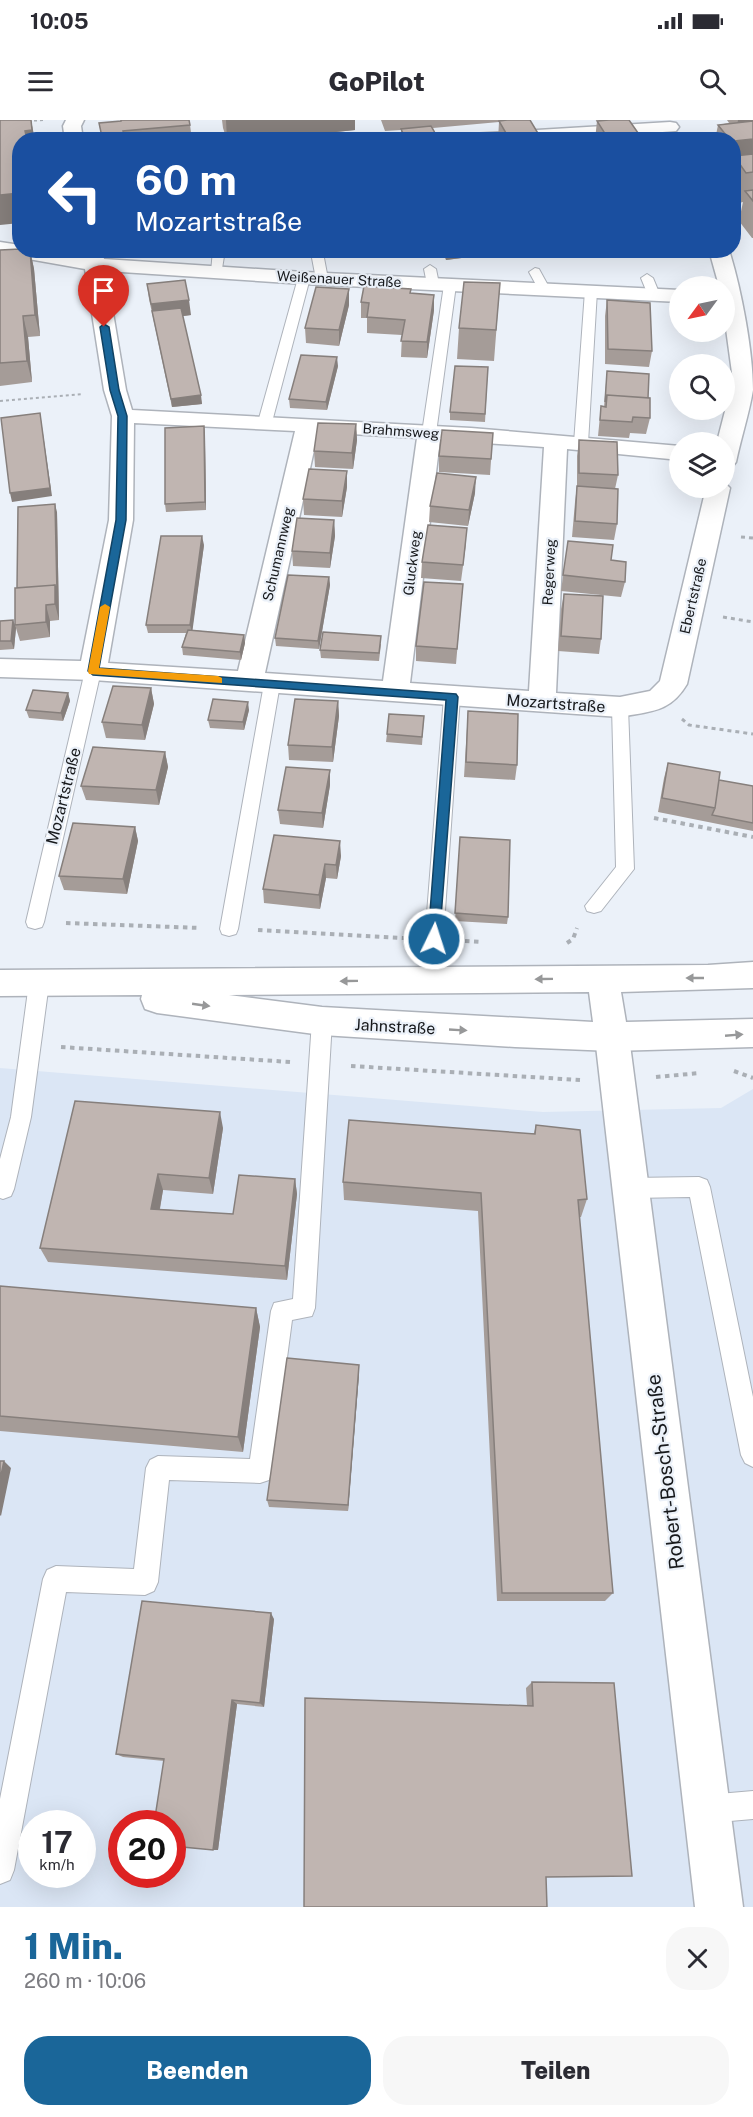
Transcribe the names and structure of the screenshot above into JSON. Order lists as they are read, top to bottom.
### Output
{
  "streets": {
    "street": [
      "Weißenauer Straße",
      "Brahmsweg",
      "Schumannweg",
      "Gluckweg",
      "Regerweg",
      "Ebertstraße",
      "Mozartstraße",
      "Jahnstraße",
      "Robert-Bosch-Straße"
    ]
  },
  "crossings": [
    ["Brahmsweg", "Schumannweg"],
    ["Brahmsweg", "Gluckweg"],
    ["Brahmsweg", "Regerweg"],
    ["Schumannweg", "Mozartstraße"],
    ["Gluckweg", "Mozartstraße"],
    ["Regerweg", "Mozartstraße"],
    ["Ebertstraße", "Mozartstraße"],
    ["Jahnstraße", "Robert-Bosch-Straße"]
  ],
  "north": "bottom left",
  "page": {
    "status": "10:05",
    "header": "GoPilot",
    "turn": ["60 m", "Mozartstraße"],
    "speed": "17 km/h",
    "limit": "20",
    "heading": ["1 Min.", "260 m · 10:06"],
    "buttons": ["Beenden", "Teilen"]
  }
}
